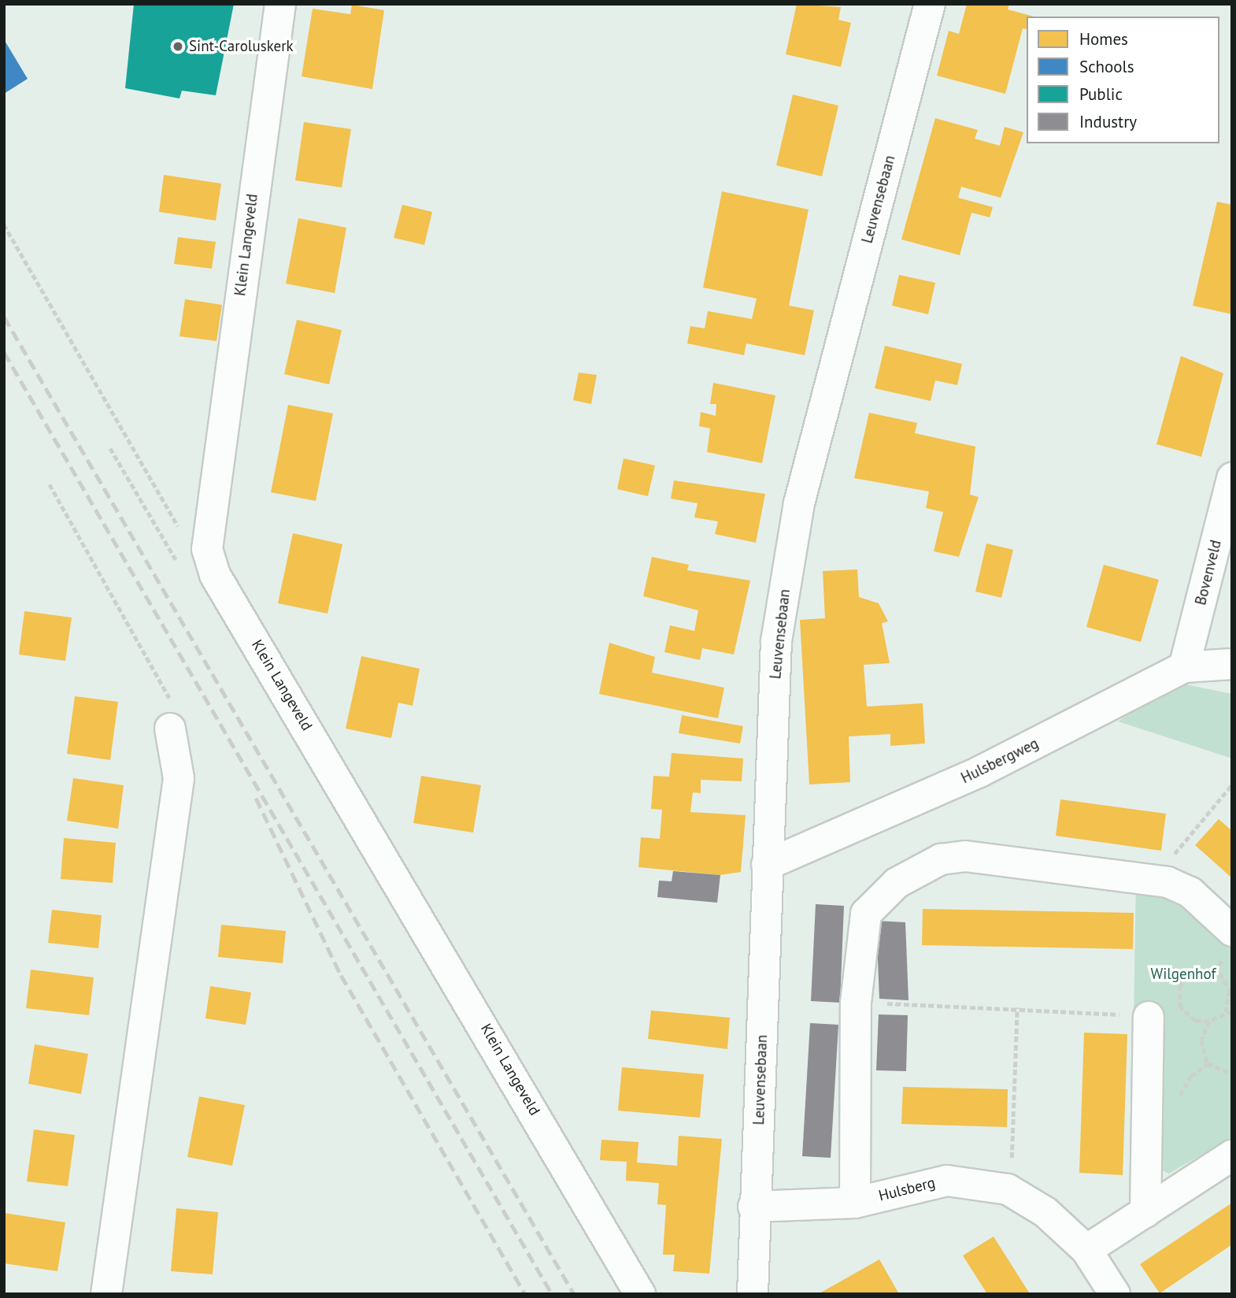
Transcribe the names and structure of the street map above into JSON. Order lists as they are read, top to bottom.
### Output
{
  "streets": {
    "street": [
      "Leuvensebaan",
      "Klein Langeveld",
      "Bovenveld",
      "Hulsbergweg",
      "Hulsberg"
    ]
  },
  "crossings": [
    ["Leuvensebaan", "Hulsbergweg"],
    ["Leuvensebaan", "Hulsberg"],
    ["Bovenveld", "Hulsbergweg"]
  ],
  "parks": ["Wilgenhof"],
  "places": ["Sint-Caroluskerk"],
  "legend": [
    "Homes",
    "Schools",
    "Public",
    "Industry"
  ]
}
